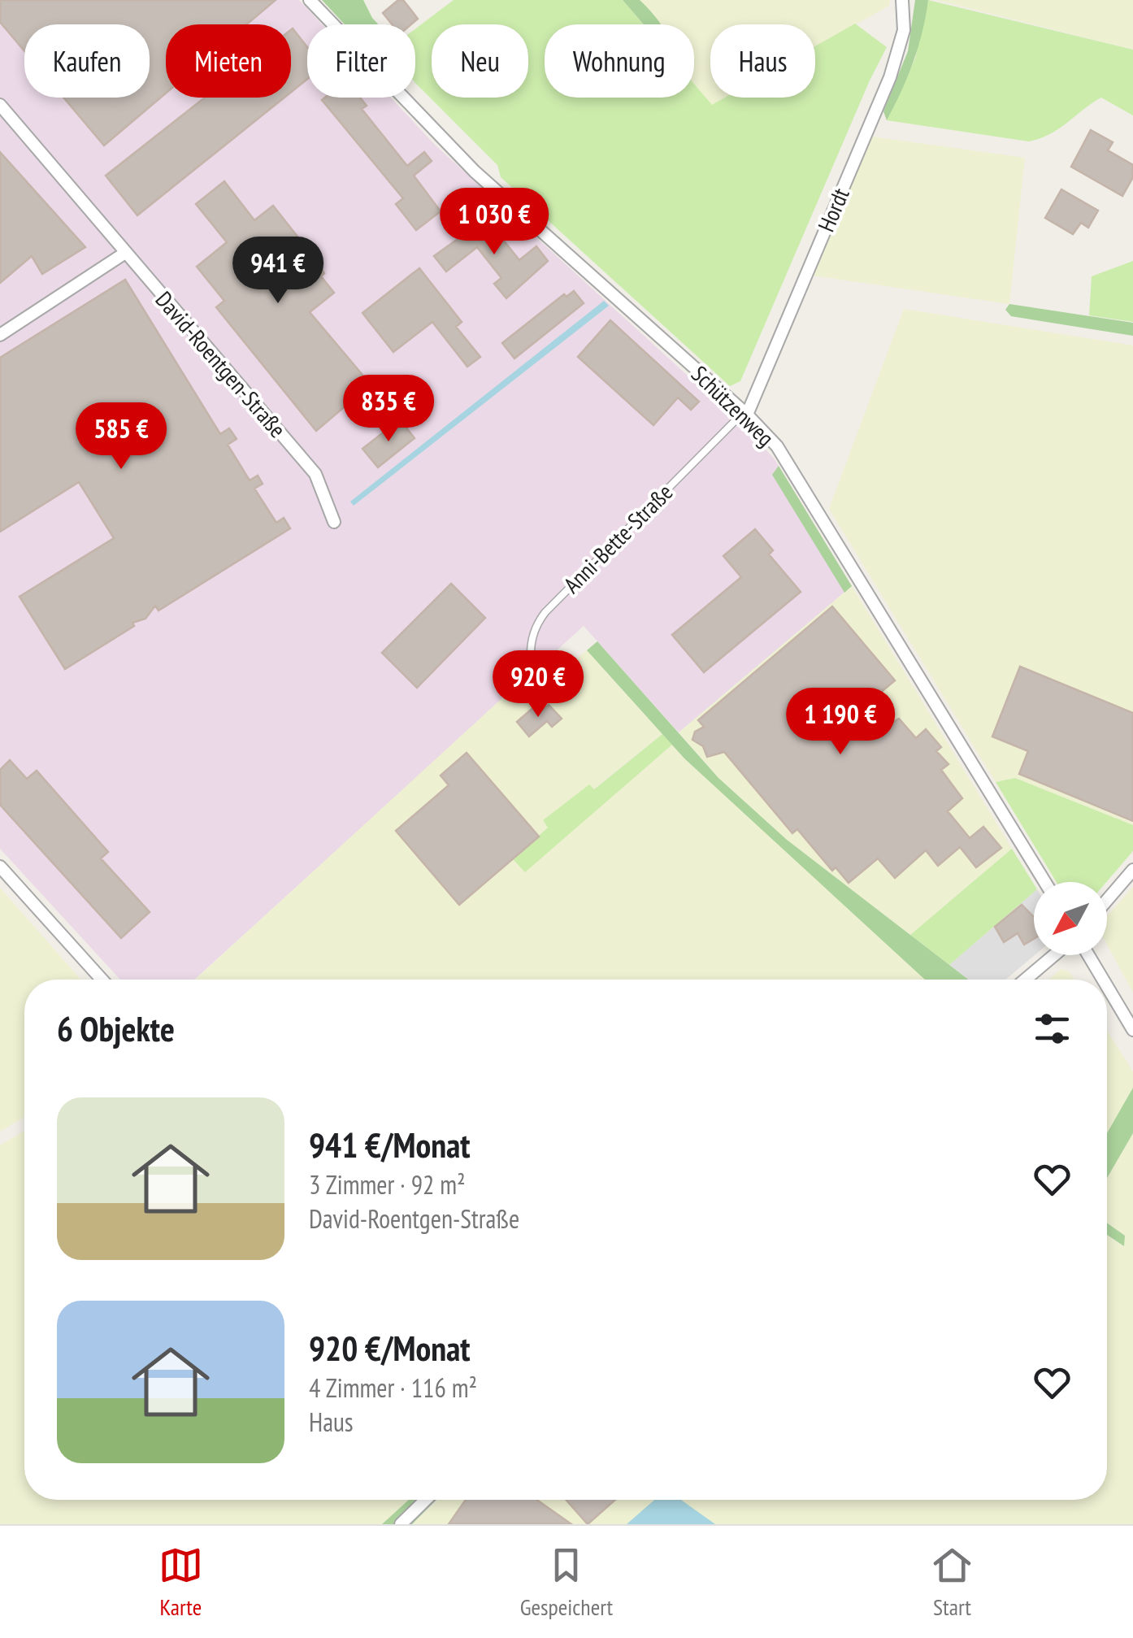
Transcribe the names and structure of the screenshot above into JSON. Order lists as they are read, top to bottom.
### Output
{
  "streets": {
    "street": ["Hordt", "David-Roentgen-Straße", "Schützenweg"],
    "lane": ["Anni-Bette-Straße"]
  },
  "crossings": [
    ["Hordt", "Schützenweg"],
    ["Hordt", "Anni-Bette-Straße"],
    ["Schützenweg", "Anni-Bette-Straße"]
  ],
  "north": "bottom left",
  "page": {
    "chip": [
      "Kaufen",
      "Mieten",
      "Filter",
      "Neu",
      "Wohnung",
      "Haus"
    ],
    "price": [
      "1 030 €",
      "941 €",
      "835 €",
      "585 €",
      "920 €",
      "1 190 €"
    ],
    "heading": "6 Objekte",
    "list": [
      {
        "name": "941 €/Monat",
        "note": "3 Zimmer · 92 m² · David-Roentgen-Straße"
      },
      {
        "name": "920 €/Monat",
        "note": "4 Zimmer · 116 m² · Haus"
      }
    ],
    "tabs": ["Karte", "Gespeichert", "Start"]
  }
}
